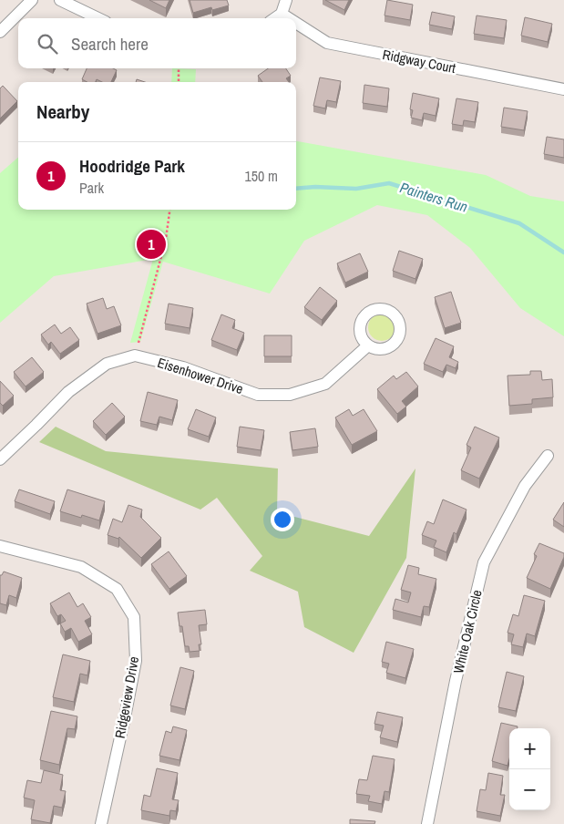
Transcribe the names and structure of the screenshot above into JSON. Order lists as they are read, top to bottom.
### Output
{
  "streets": {
    "street": [
      "Ridgway Court",
      "Eisenhower Drive",
      "White Oak Circle",
      "Ridgeview Drive"
    ]
  },
  "water": ["Painters Run"],
  "page": {
    "search": "Search here",
    "heading": "Nearby",
    "list": [
      {
        "mark": "1",
        "name": "Hoodridge Park",
        "note": "Park",
        "value": "150 m"
      }
    ],
    "pins": "1",
    "map_buttons": ["+", "−"]
  }
}
